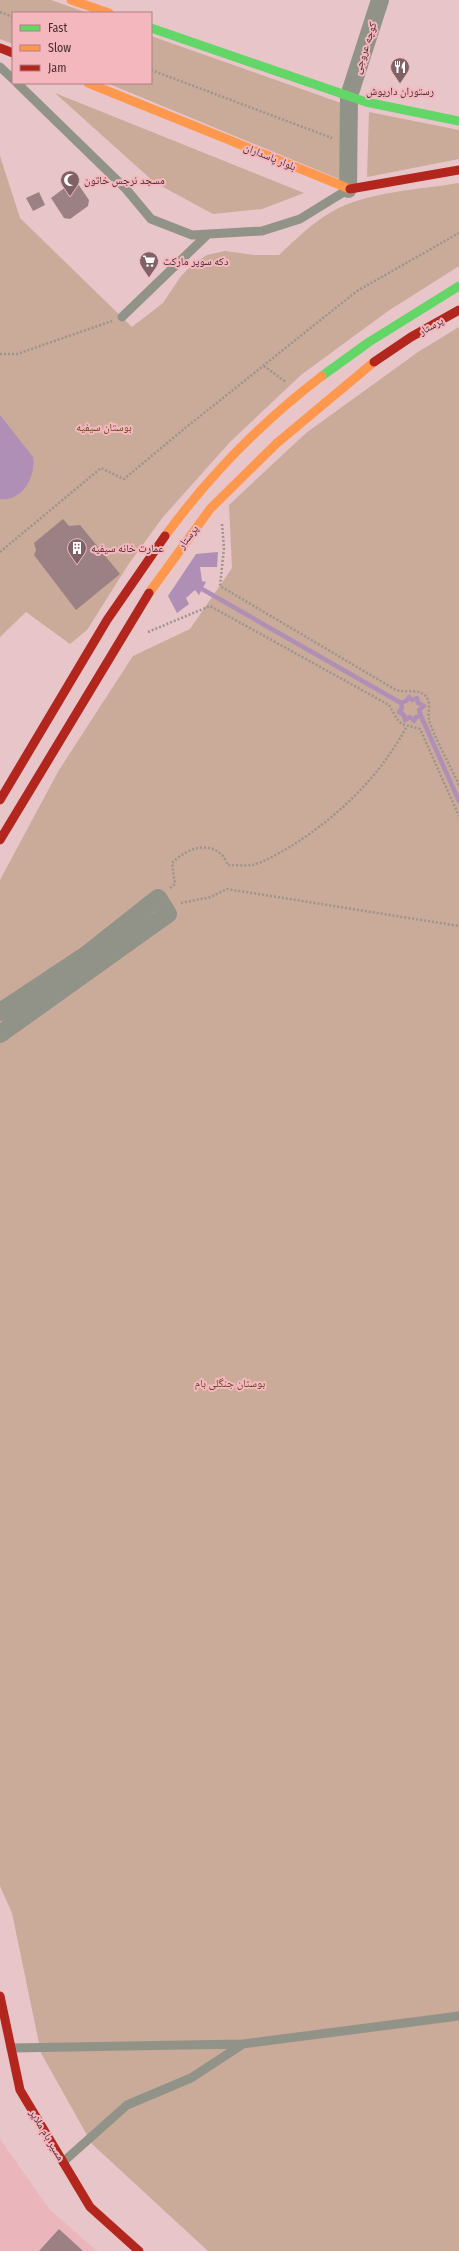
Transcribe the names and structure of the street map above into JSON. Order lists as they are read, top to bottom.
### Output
{
  "streets": {
    "main road": ["بلوار پاسداران", "پرستار", "مسیر بام ملایر"],
    "street": ["کوچه عروجی"]
  },
  "crossings": [
    ["کوچه عروجی", "بلوار پاسداران"]
  ],
  "parks": ["بوستان سیفیه", "بوستان جنگلی بام"],
  "places": {
    "restaurant": ["رستوران داریوش"],
    "mosque": ["مسجد نرجس خاتون"],
    "supermarket": ["دکه سوپر مارکت"],
    "building": ["عمارت خانه سیفیه"]
  },
  "legend": ["Fast", "Slow", "Jam"]
}
